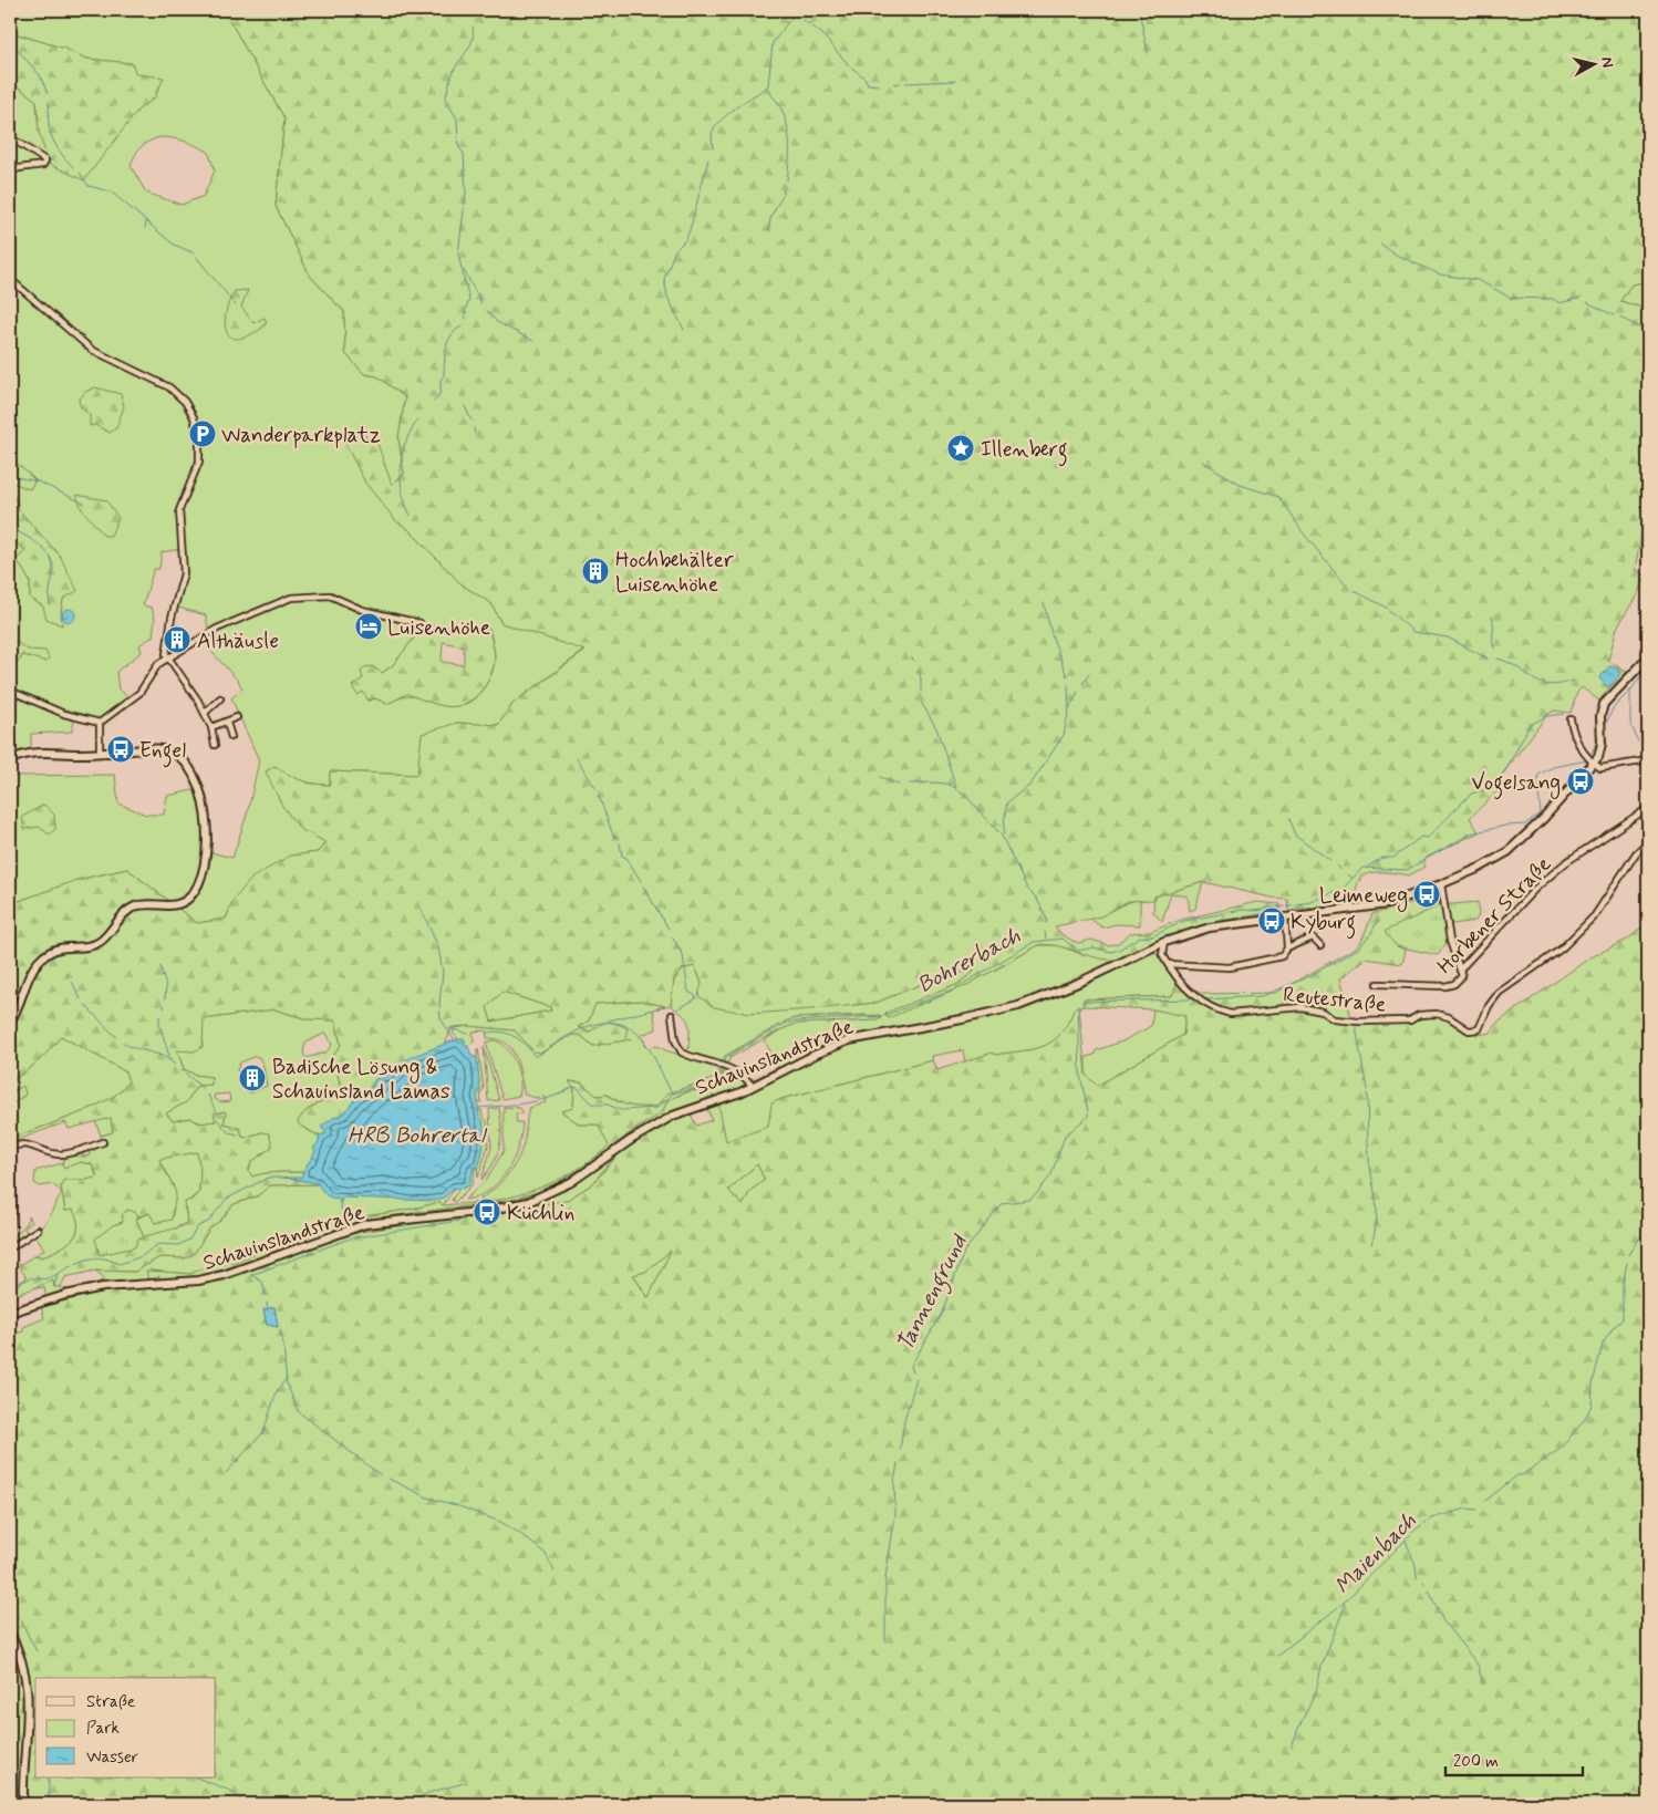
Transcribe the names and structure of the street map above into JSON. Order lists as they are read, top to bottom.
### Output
{
  "streets": {
    "main road": ["Schauinslandstraße"],
    "street": ["Horbener Straße", "Reutestraße"]
  },
  "water": [
    "Bohrerbach",
    "HRB Bohrertal",
    "Tannengrund",
    "Maienbach"
  ],
  "places": {
    "parking": ["Wanderparkplatz"],
    "place": ["Illenberg"],
    "building": ["Hochbehälter Luisenhöhe", "Althäusle", "Badische Lösung & Schauinsland Lamas"],
    "hotel": ["Luisenhöhe"],
    "bus stop": [
      "Engel",
      "Vogelsang",
      "Leimeweg",
      "Kyburg",
      "Küchlin"
    ]
  },
  "legend": ["Straße", "Park", "Wasser"],
  "scale_bar": "200 m",
  "north": "right"
}
